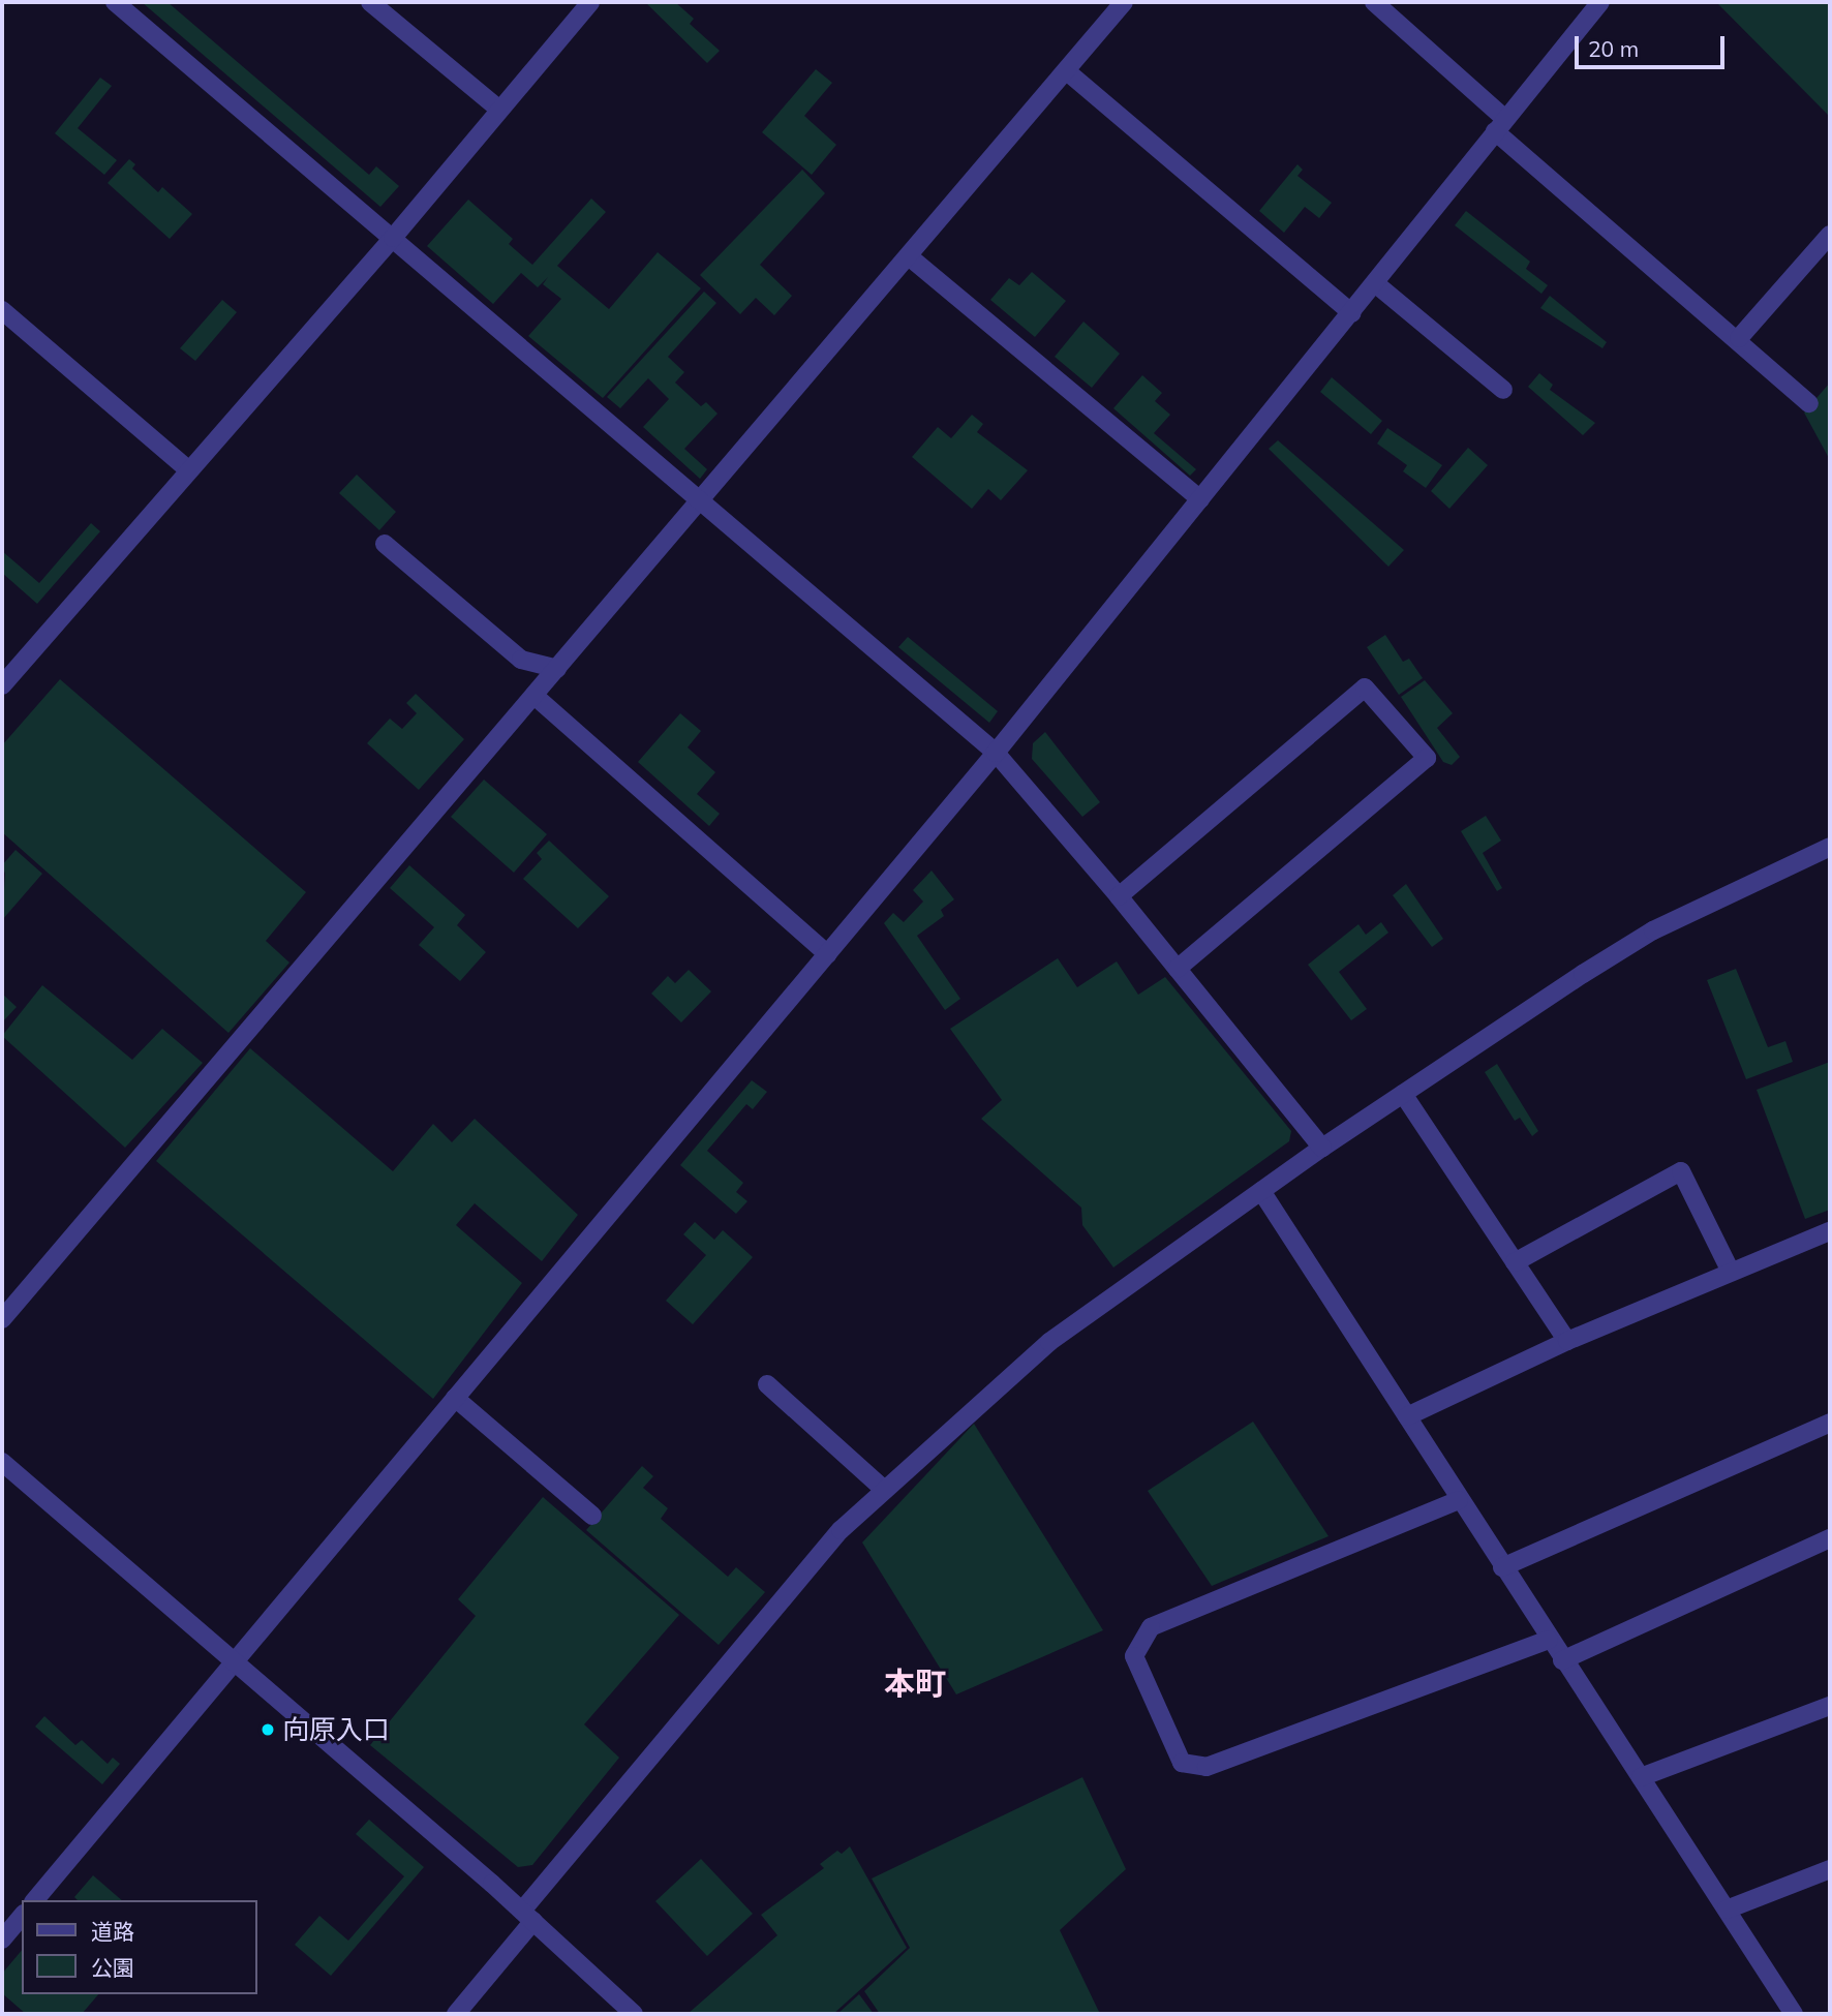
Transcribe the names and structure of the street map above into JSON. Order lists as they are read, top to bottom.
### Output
{
  "districts": ["本町"],
  "places": ["向原入口"],
  "legend": ["道路", "公園"],
  "scale_bar": "20 m"
}
